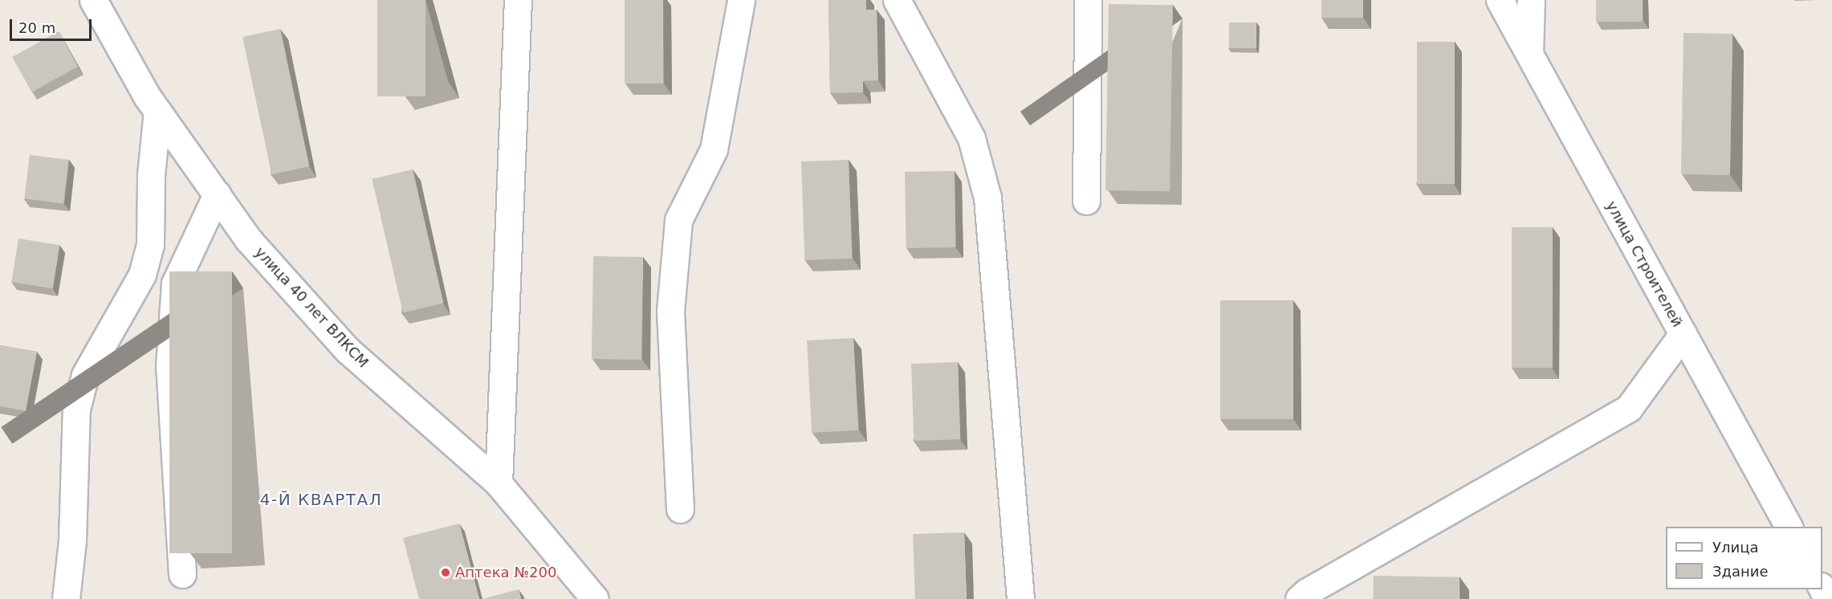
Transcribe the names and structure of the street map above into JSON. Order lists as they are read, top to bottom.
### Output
{
  "streets": {
    "street": ["улица Строителей", "улица 40 лет ВЛКСМ"]
  },
  "districts": ["4-Й КВАРТАЛ"],
  "places": ["Аптека №200"],
  "legend": ["Улица", "Здание"],
  "scale_bar": "20 m"
}
